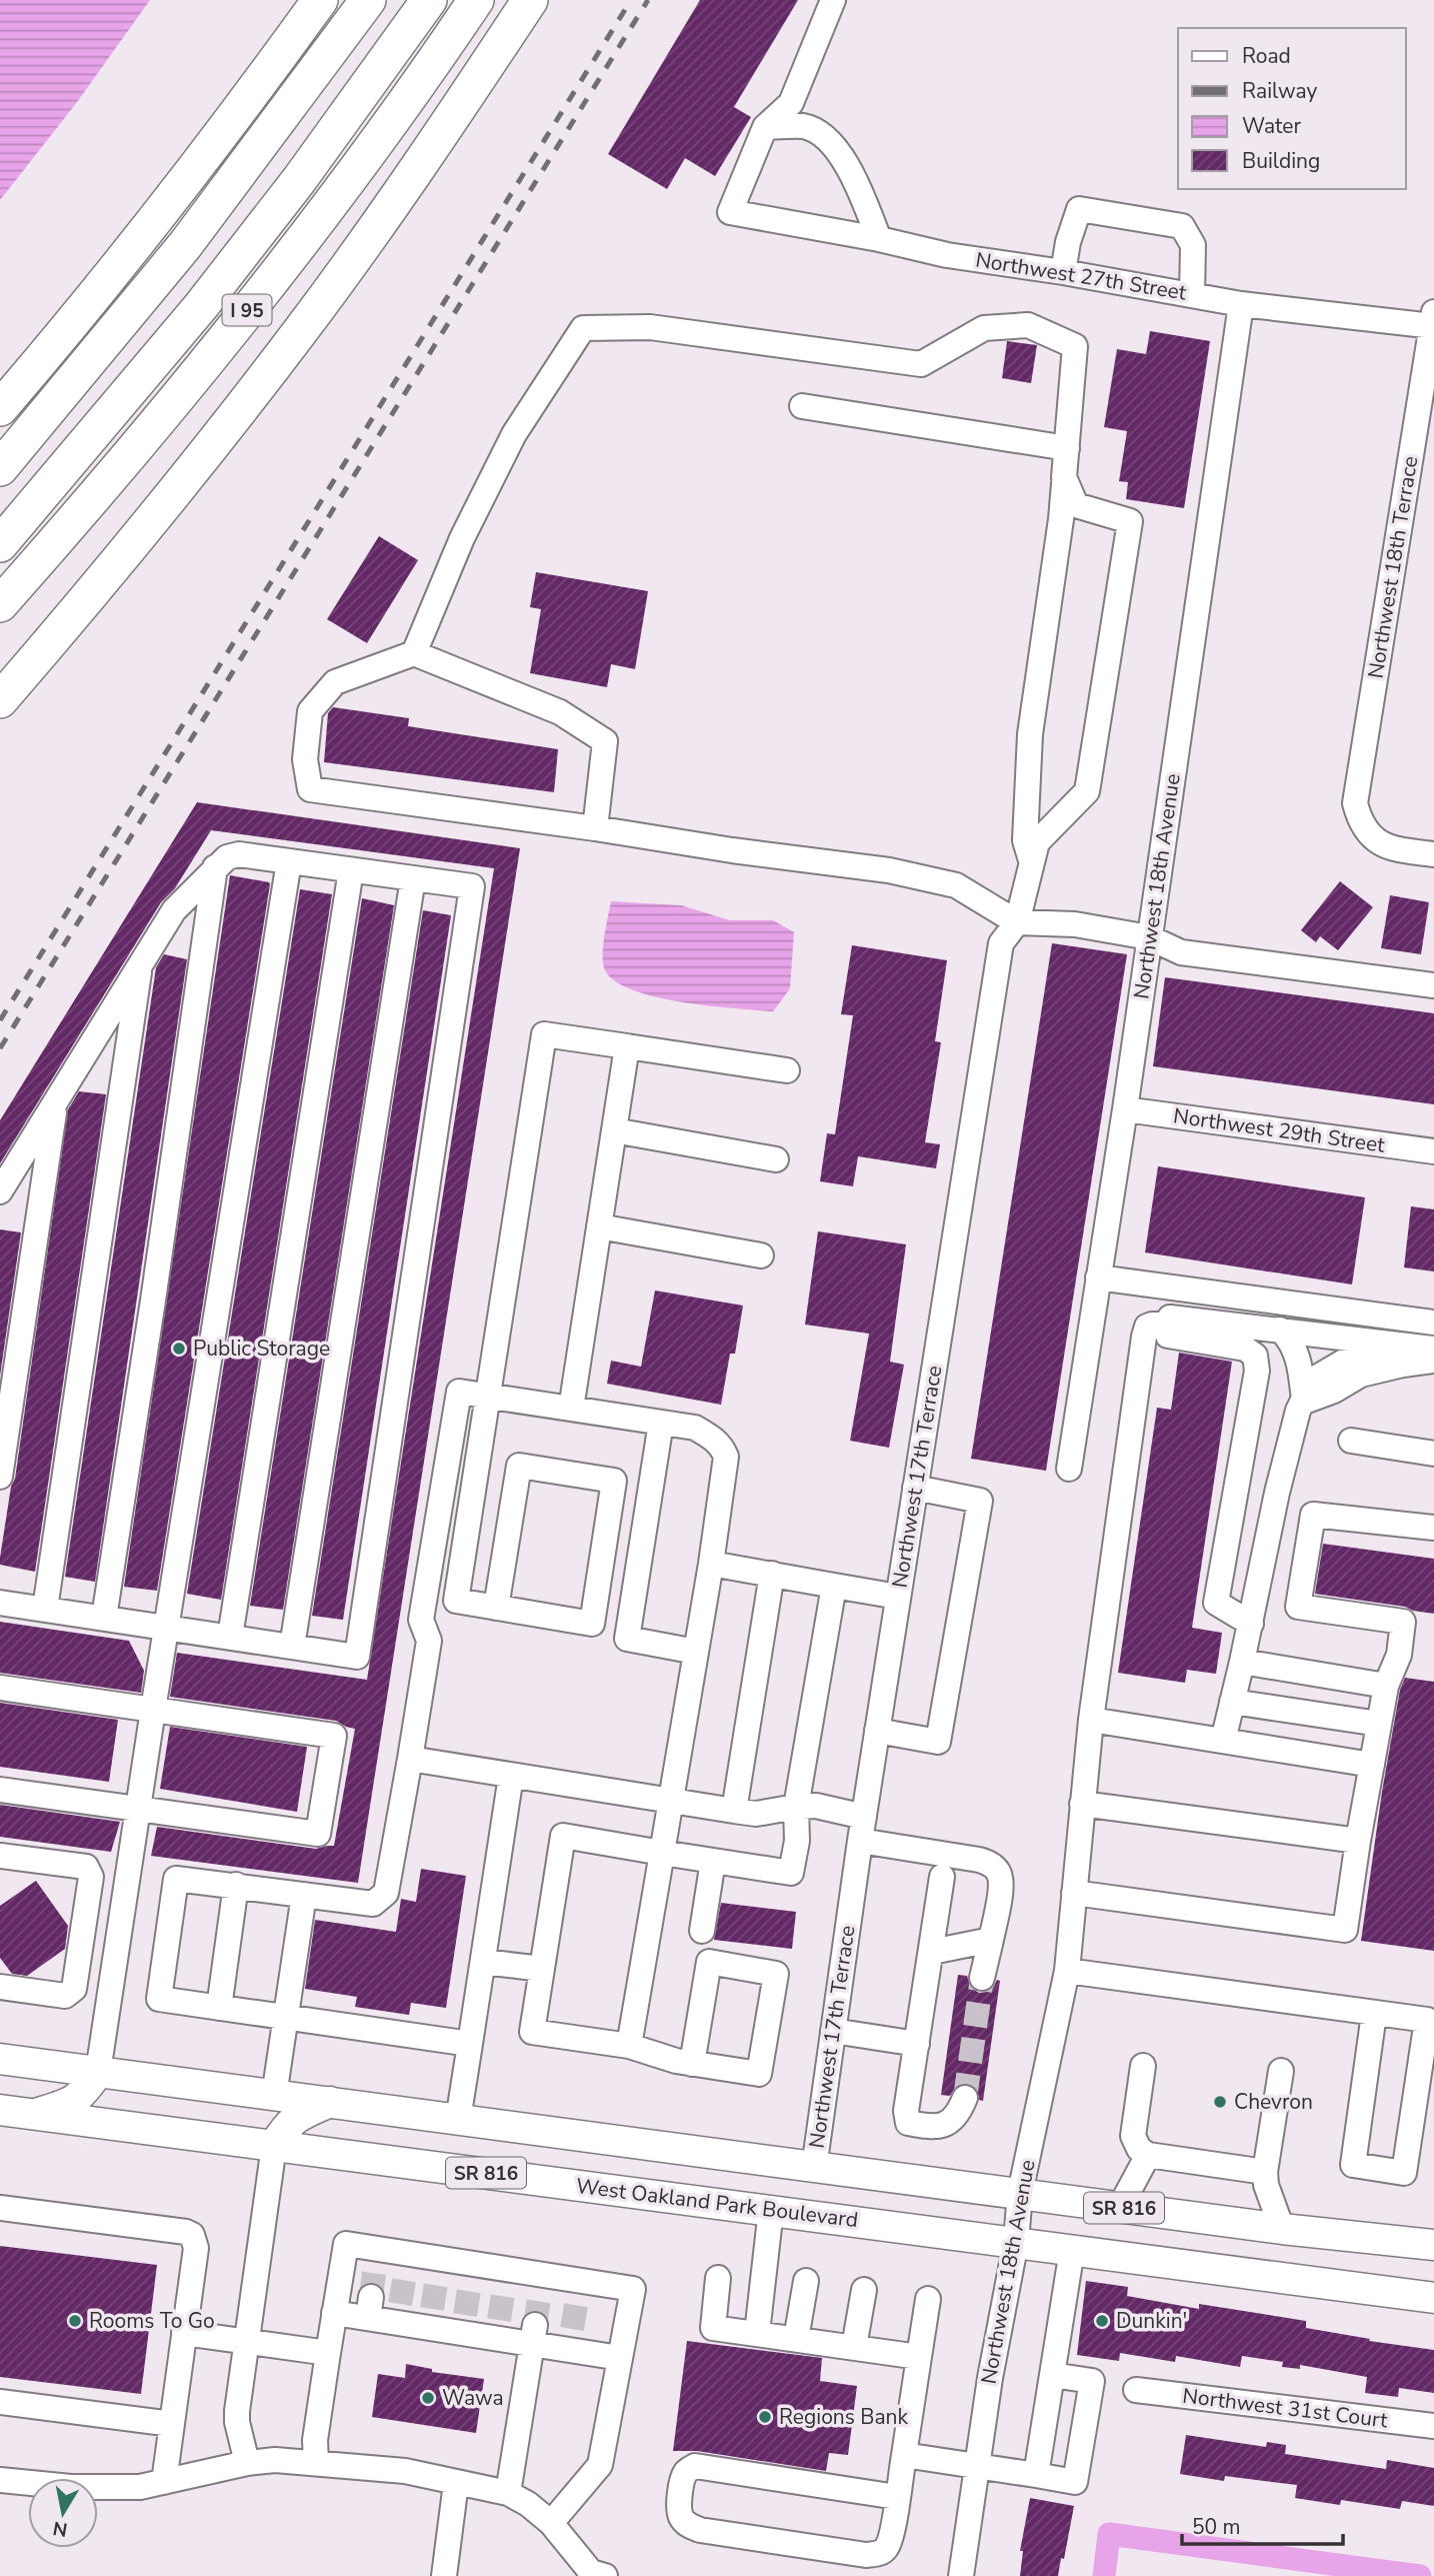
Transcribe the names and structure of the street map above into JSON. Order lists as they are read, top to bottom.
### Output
{
  "streets": {
    "highway": ["I 95"],
    "main road": ["SR 816", "West Oakland Park Boulevard"],
    "street": [
      "Northwest 27th Street",
      "Northwest 18th Terrace",
      "Northwest 18th Avenue",
      "Northwest 29th Street",
      "Northwest 17th Terrace",
      "Northwest 31st Court"
    ]
  },
  "crossings": [
    ["Northwest 27th Street", "Northwest 18th Terrace"],
    ["Northwest 27th Street", "Northwest 18th Avenue"],
    ["Northwest 18th Avenue", "Northwest 29th Street"],
    ["Northwest 18th Avenue", "SR 816"],
    ["Northwest 18th Avenue", "West Oakland Park Boulevard"],
    ["Northwest 17th Terrace", "SR 816"]
  ],
  "places": [
    "Public Storage",
    "Chevron",
    "Rooms To Go",
    "Dunkin'",
    "Wawa",
    "Regions Bank"
  ],
  "legend": [
    "Road",
    "Railway",
    "Water",
    "Building"
  ],
  "scale_bar": "50 m",
  "north": "bottom"
}
